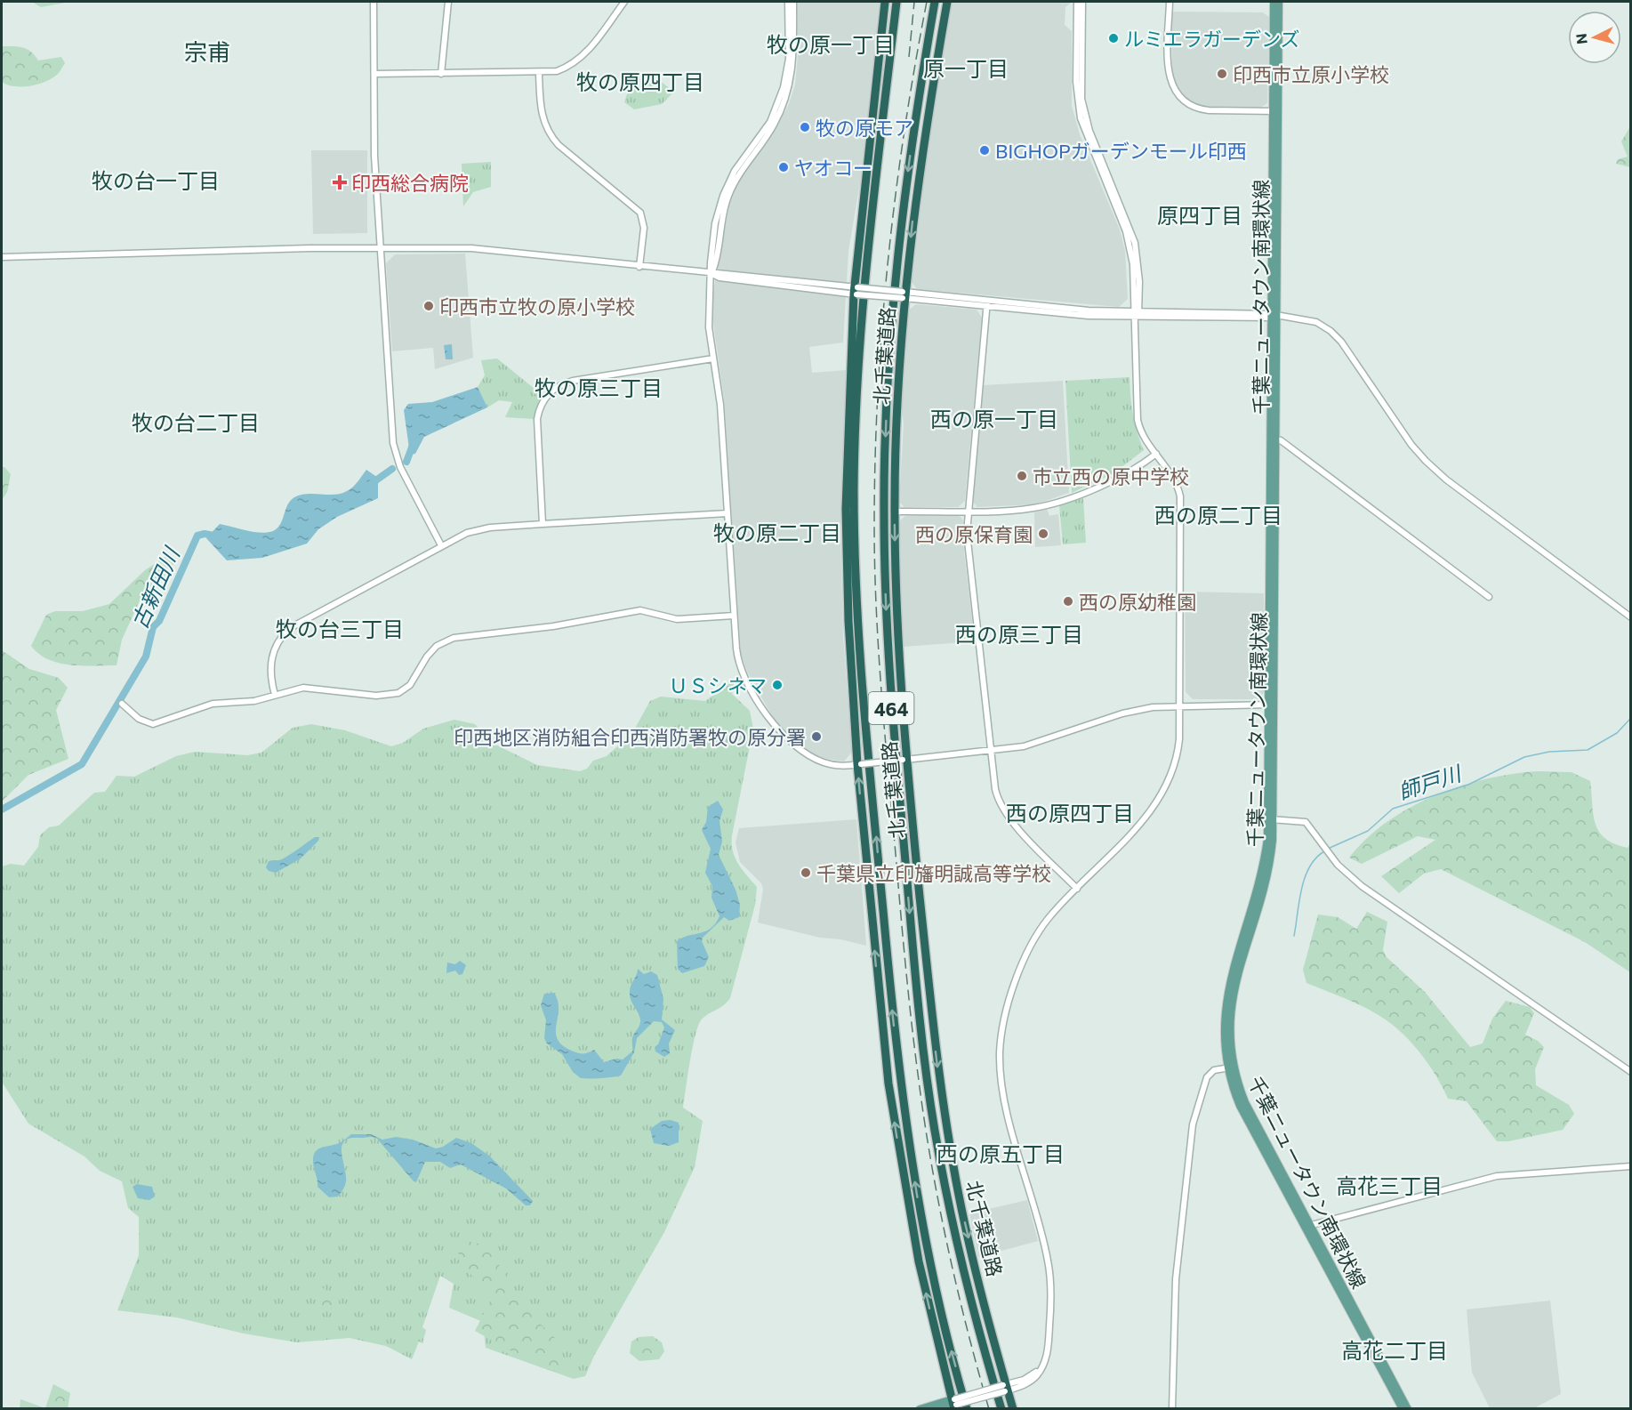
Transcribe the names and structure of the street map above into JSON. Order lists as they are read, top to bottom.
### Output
{
  "streets": {
    "highway": ["北千葉道路", "464"],
    "main road": ["千葉ニュータウン南環状線"]
  },
  "districts": [
    "牧の原一丁目",
    "宗甫",
    "原一丁目",
    "牧の原四丁目",
    "牧の台一丁目",
    "原四丁目",
    "牧の原三丁目",
    "西の原一丁目",
    "牧の台二丁目",
    "西の原二丁目",
    "牧の原二丁目",
    "牧の台三丁目",
    "西の原三丁目",
    "西の原四丁目",
    "西の原五丁目",
    "高花三丁目",
    "高花二丁目"
  ],
  "water": ["古新田川", "師戸川"],
  "places": {
    "other": [
      "ルミエラガーデンズ",
      "印西市立原小学校",
      "牧の原モア",
      "BIGHOPガーデンモール印西",
      "ヤオコー",
      "印西市立牧の原小学校",
      "市立西の原中学校",
      "西の原保育園",
      "西の原幼稚園",
      "ＵＳシネマ",
      "印西地区消防組合印西消防署牧の原分署",
      "千葉県立印旛明誠高等学校"
    ],
    "health": ["印西総合病院"]
  },
  "north": "left"
}
